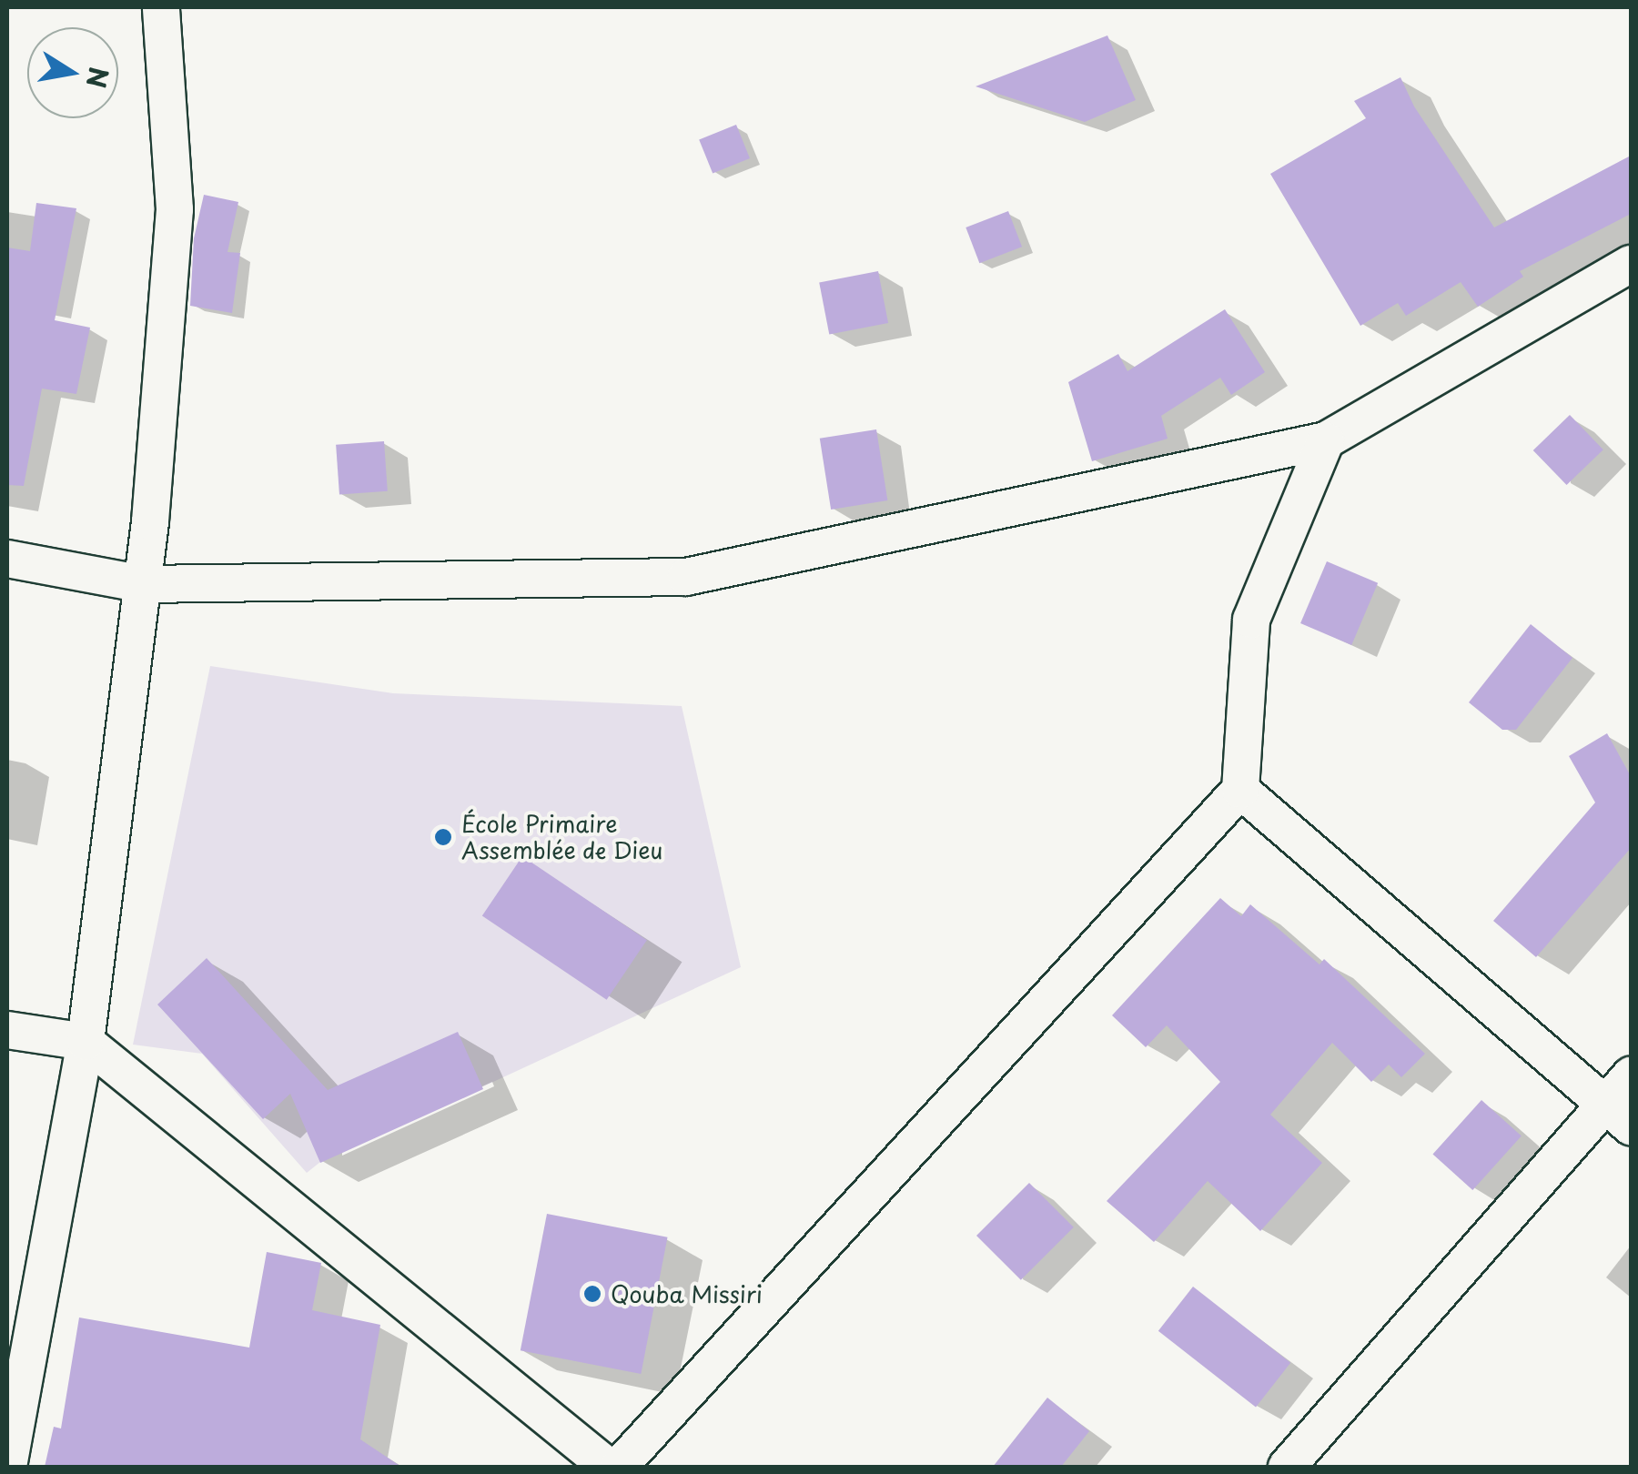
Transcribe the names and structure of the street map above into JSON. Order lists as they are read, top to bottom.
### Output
{
  "places": ["École Primaire Assemblée de Dieu", "Qouba Missiri"],
  "north": "right"
}
